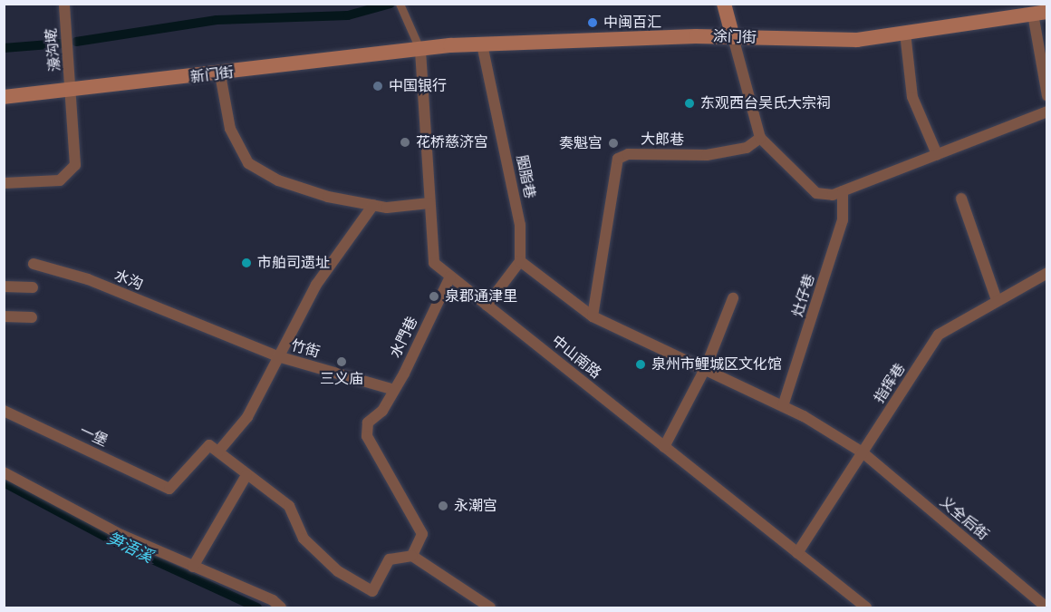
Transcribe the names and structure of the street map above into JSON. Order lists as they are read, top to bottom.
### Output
{
  "streets": {
    "main road": ["涂门街", "新门街"],
    "street": [
      "濠沟墘",
      "大郎巷",
      "胭脂巷",
      "水沟",
      "灶仔巷",
      "水門巷",
      "竹街",
      "中山南路",
      "指挥巷",
      "一堡",
      "义全后街"
    ]
  },
  "crossings": [
    ["涂门街", "新门街"],
    ["涂门街", "胭脂巷"],
    ["涂门街", "中山南路"],
    ["濠沟墘", "新门街"],
    ["新门街", "中山南路"],
    ["大郎巷", "义全后街"],
    ["胭脂巷", "义全后街"],
    ["水沟", "竹街"],
    ["灶仔巷", "义全后街"],
    ["水門巷", "竹街"],
    ["水門巷", "中山南路"],
    ["中山南路", "指挥巷"],
    ["指挥巷", "义全后街"]
  ],
  "water": ["笋浯溪"],
  "places": [
    "中闽百汇",
    "中国银行",
    "东观西台吴氏大宗祠",
    "花桥慈济宫",
    "奏魁宫",
    "市舶司遗址",
    "泉郡通津里",
    "三义庙",
    "泉州市鲤城区文化馆",
    "永潮宫"
  ]
}
